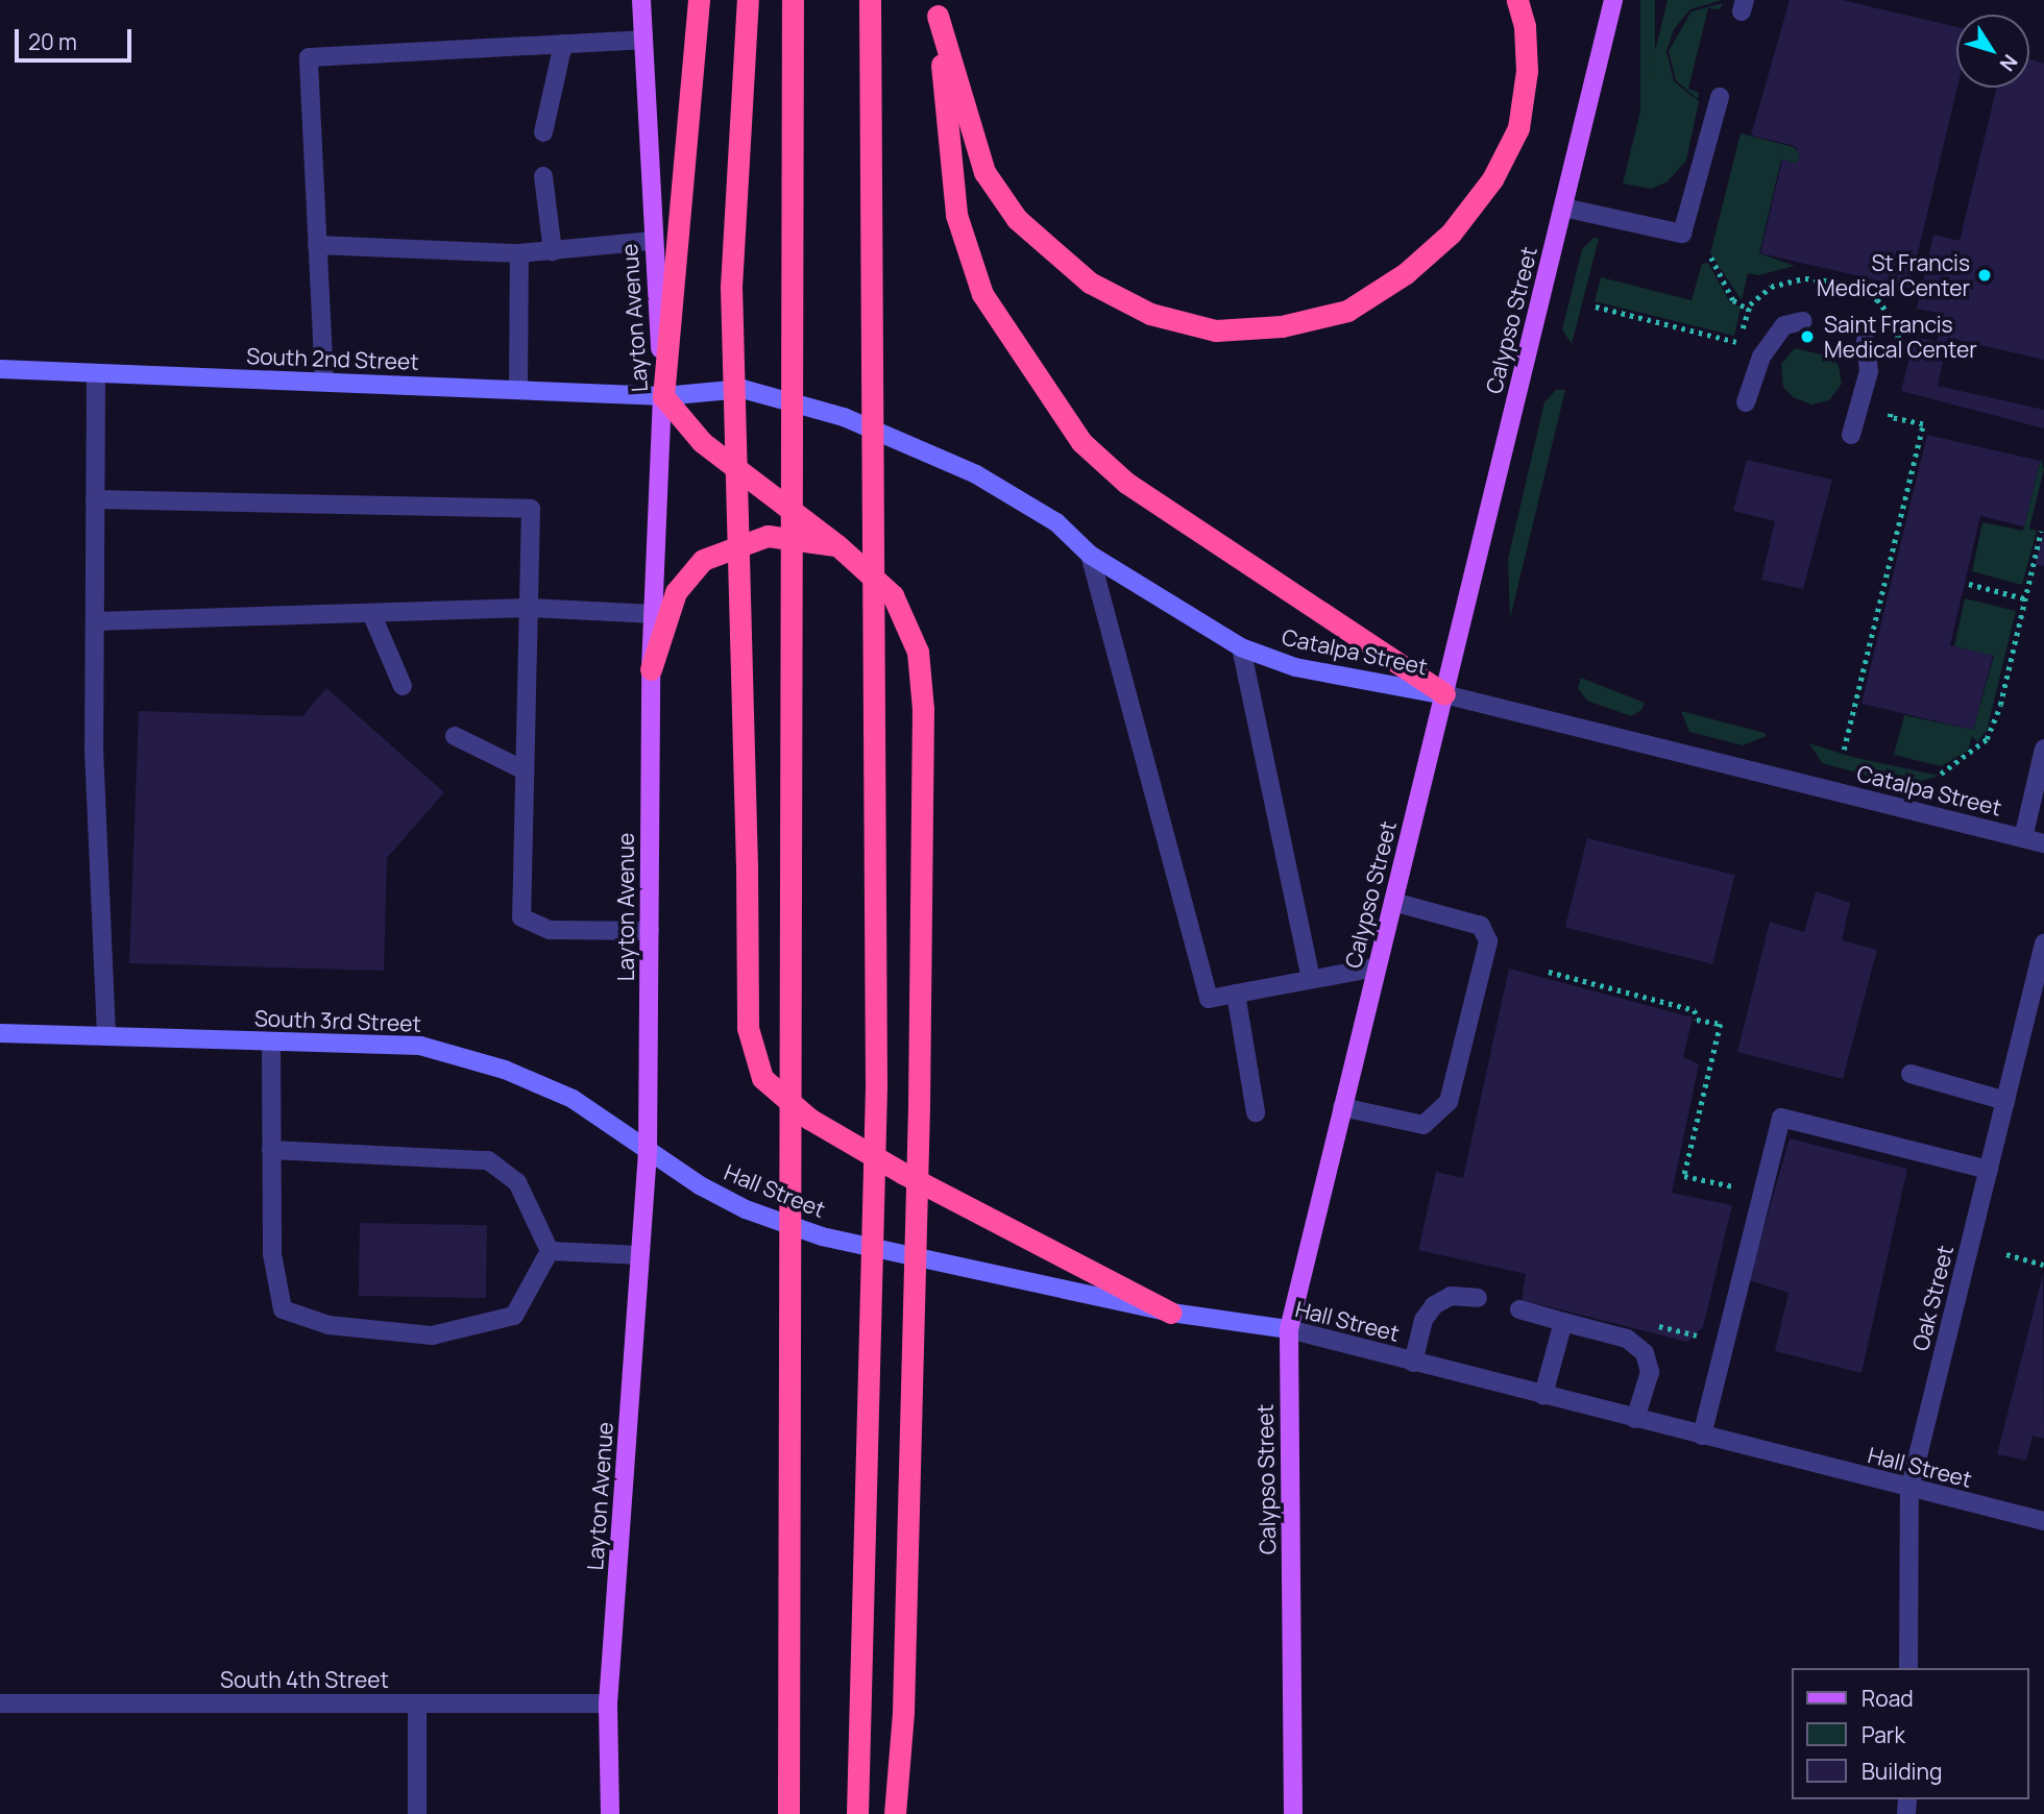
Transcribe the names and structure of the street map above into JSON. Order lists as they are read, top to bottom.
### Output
{
  "streets": {
    "main road": [
      "Layton Avenue",
      "Calypso Street",
      "South 2nd Street",
      "Catalpa Street",
      "South 3rd Street",
      "Hall Street"
    ],
    "street": ["Oak Street", "South 4th Street"]
  },
  "crossings": [
    ["Layton Avenue", "South 2nd Street"],
    ["Layton Avenue", "Catalpa Street"],
    ["Layton Avenue", "South 3rd Street"],
    ["Layton Avenue", "Hall Street"],
    ["Layton Avenue", "South 4th Street"],
    ["Calypso Street", "Catalpa Street"],
    ["Calypso Street", "Hall Street"],
    ["South 2nd Street", "Catalpa Street"],
    ["South 3rd Street", "Hall Street"],
    ["Hall Street", "Oak Street"]
  ],
  "places": ["St Francis Medical Center", "Saint Francis Medical Center"],
  "legend": ["Road", "Park", "Building"],
  "scale_bar": "20 m",
  "north": "bottom right"
}
